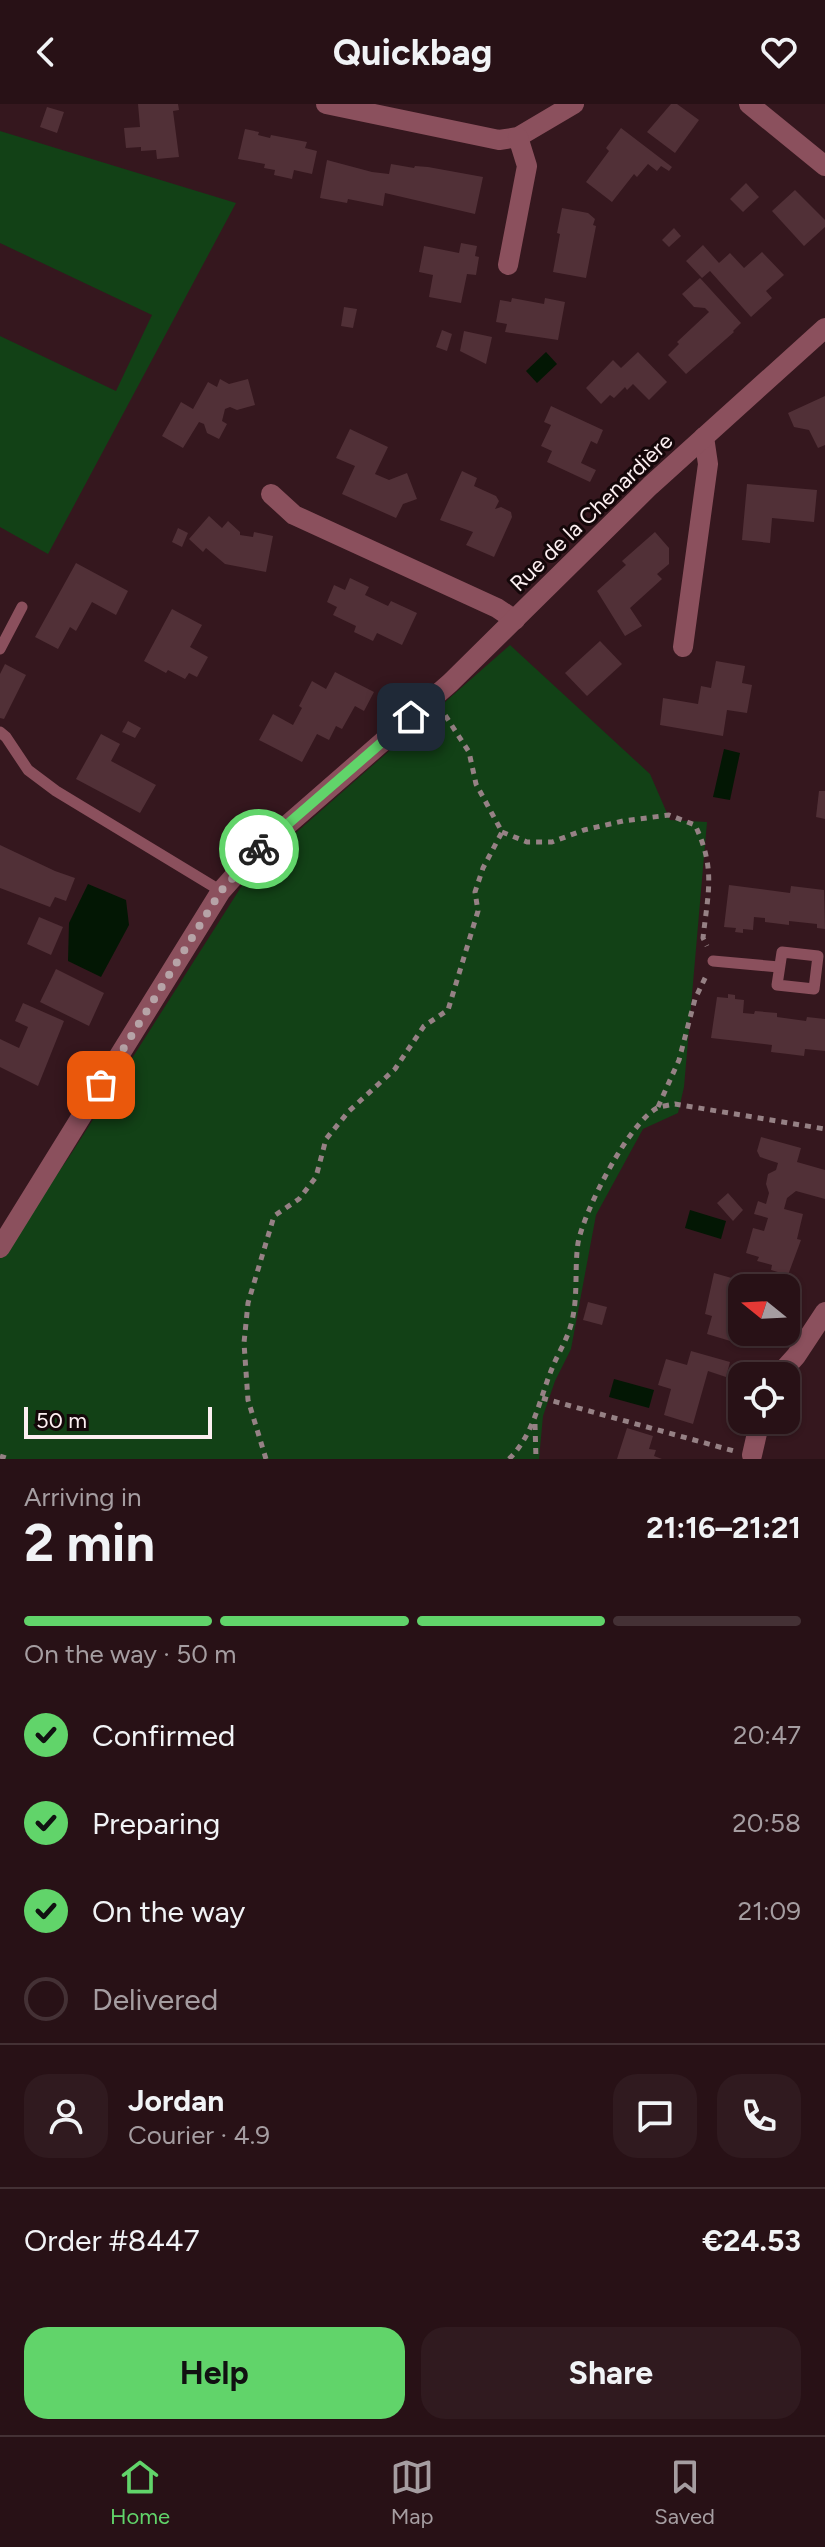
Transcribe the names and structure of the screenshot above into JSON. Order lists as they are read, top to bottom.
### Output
{
  "streets": {
    "street": ["Rue de la Chenardière"]
  },
  "scale_bar": "50 m",
  "north": "left",
  "page": {
    "header": "Quickbag",
    "scale": "50 m",
    "heading": ["2 min", "Arriving in", "21:16–21:21"],
    "panel": [
      "Jordan",
      "Courier · 4.9",
      "Order #8447",
      "€24.53"
    ],
    "bar": "On the way · 50 m",
    "list": [
      ["Confirmed", "20:47"],
      ["Preparing", "20:58"],
      ["On the way", "21:09"],
      "Delivered"
    ],
    "buttons": ["Help", "Share"],
    "tabs": ["Home", "Map", "Saved"]
  }
}
